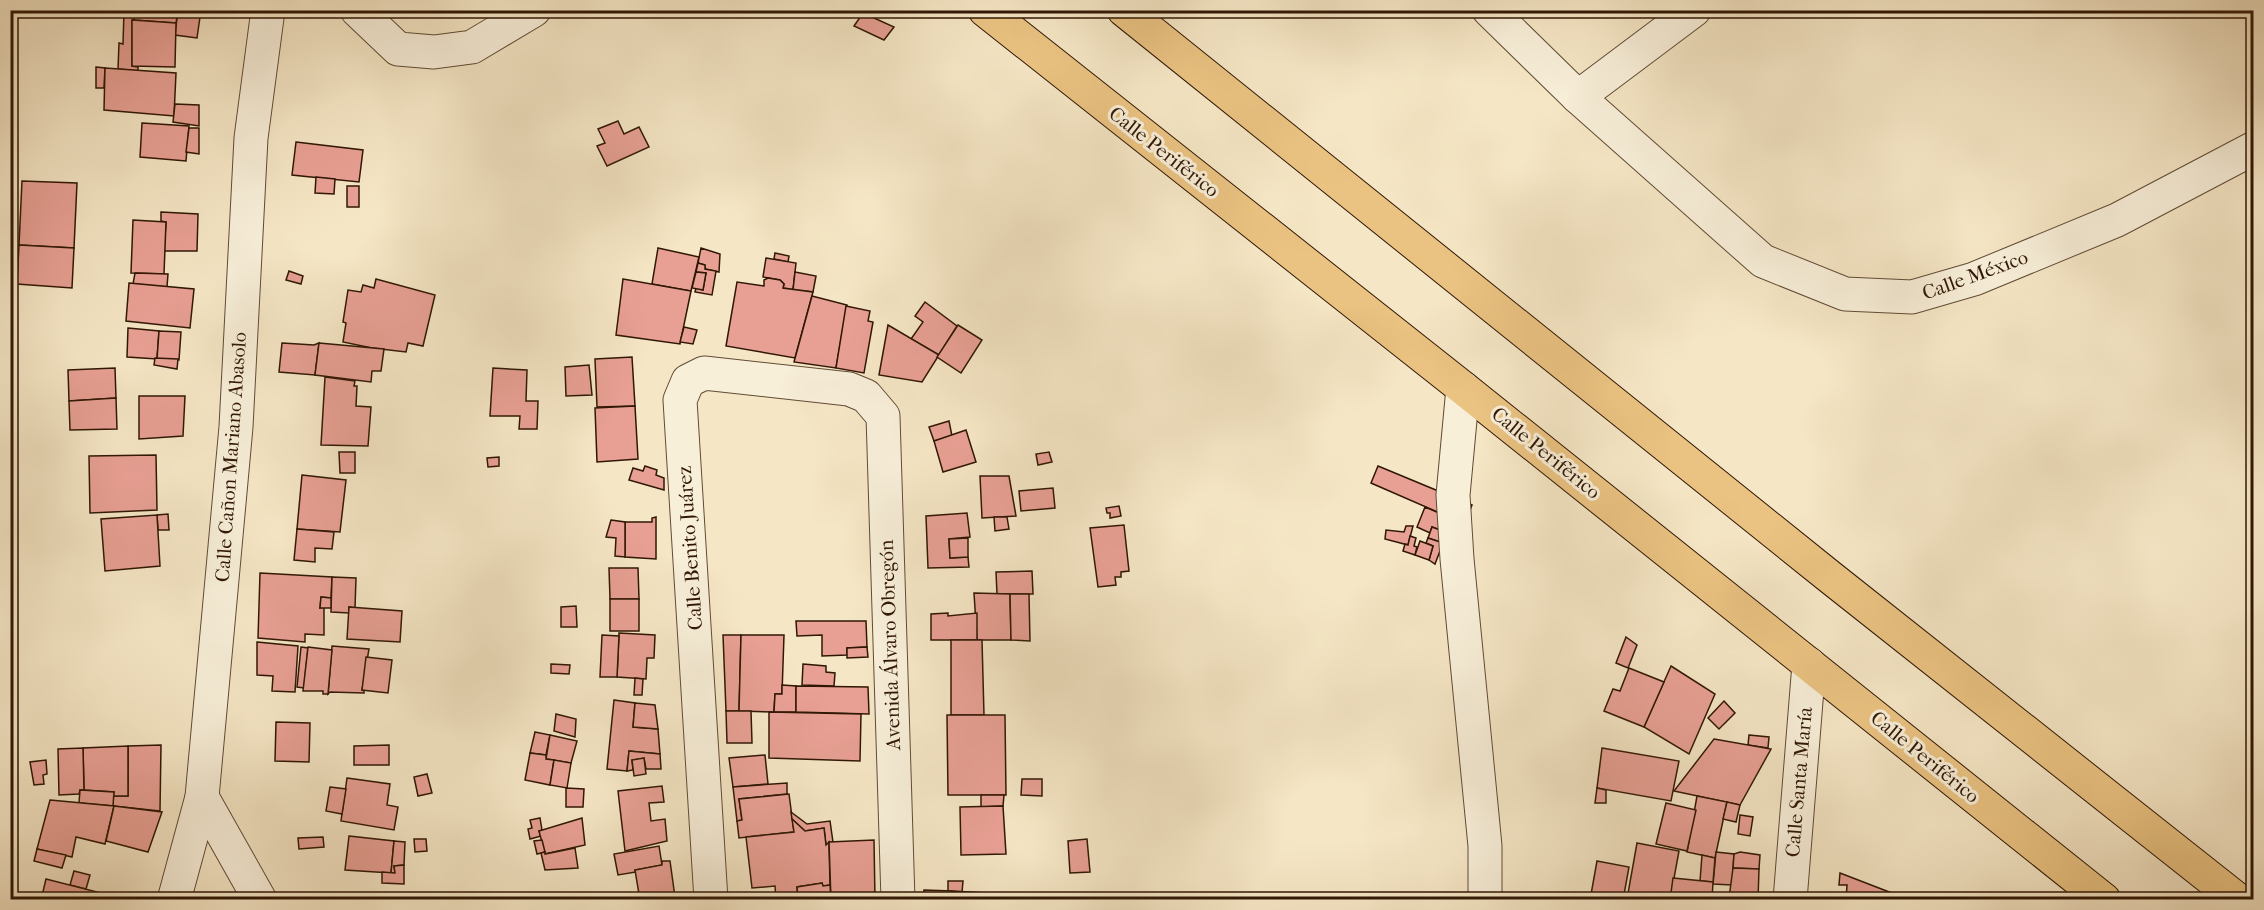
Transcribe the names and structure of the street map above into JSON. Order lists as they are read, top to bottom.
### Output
{
  "streets": {
    "highway": ["Calle Periférico"],
    "street": [
      "Calle México",
      "Calle Cañon Mariano Abasolo",
      "Calle Benito Juárez",
      "Avenida Álvaro Obregón",
      "Calle Santa María"
    ]
  },
  "crossings": [
    ["Calle Periférico", "Calle Santa María"],
    ["Calle Benito Juárez", "Avenida Álvaro Obregón"]
  ]
}
